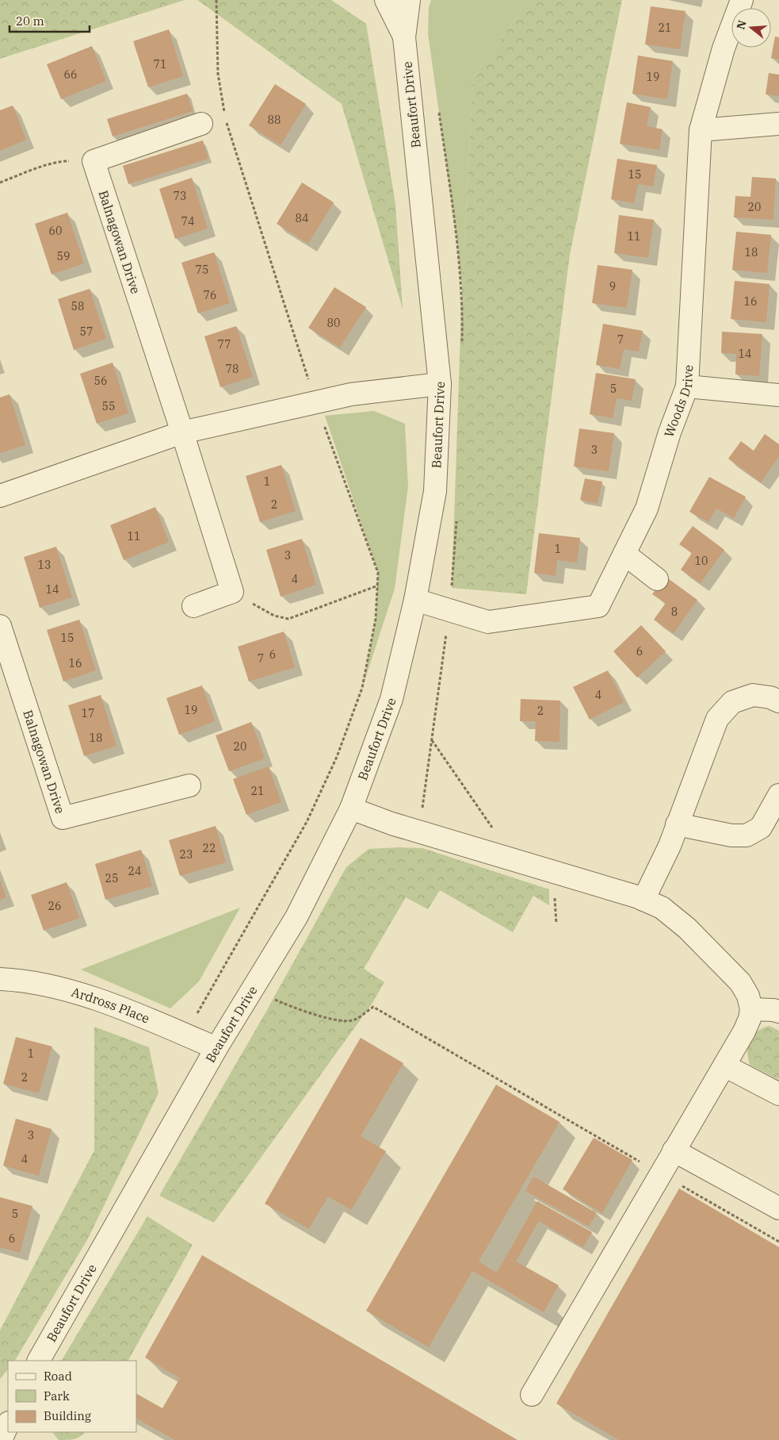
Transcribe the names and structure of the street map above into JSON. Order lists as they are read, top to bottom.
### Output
{
  "streets": {
    "street": [
      "Beaufort Drive",
      "Balnagowan Drive",
      "Woods Drive",
      "Ardross Place"
    ]
  },
  "crossings": [
    ["Beaufort Drive", "Woods Drive"],
    ["Beaufort Drive", "Ardross Place"]
  ],
  "house_numbers": [
    "21",
    "71",
    "66",
    "19",
    "88",
    "15",
    "73",
    "20",
    "84",
    "74",
    "60",
    "11",
    "18",
    "59",
    "75",
    "9",
    "76",
    "16",
    "58",
    "80",
    "57",
    "7",
    "77",
    "14",
    "78",
    "56",
    "5",
    "55",
    "3",
    "1",
    "2",
    "11",
    "1",
    "3",
    "10",
    "13",
    "4",
    "14",
    "8",
    "15",
    "6",
    "6",
    "7",
    "16",
    "4",
    "19",
    "2",
    "17",
    "18",
    "20",
    "21",
    "22",
    "23",
    "24",
    "25",
    "26",
    "1",
    "2",
    "3",
    "4",
    "5",
    "6"
  ],
  "legend": ["Road", "Park", "Building"],
  "scale_bar": "20 m",
  "north": "left"
}
